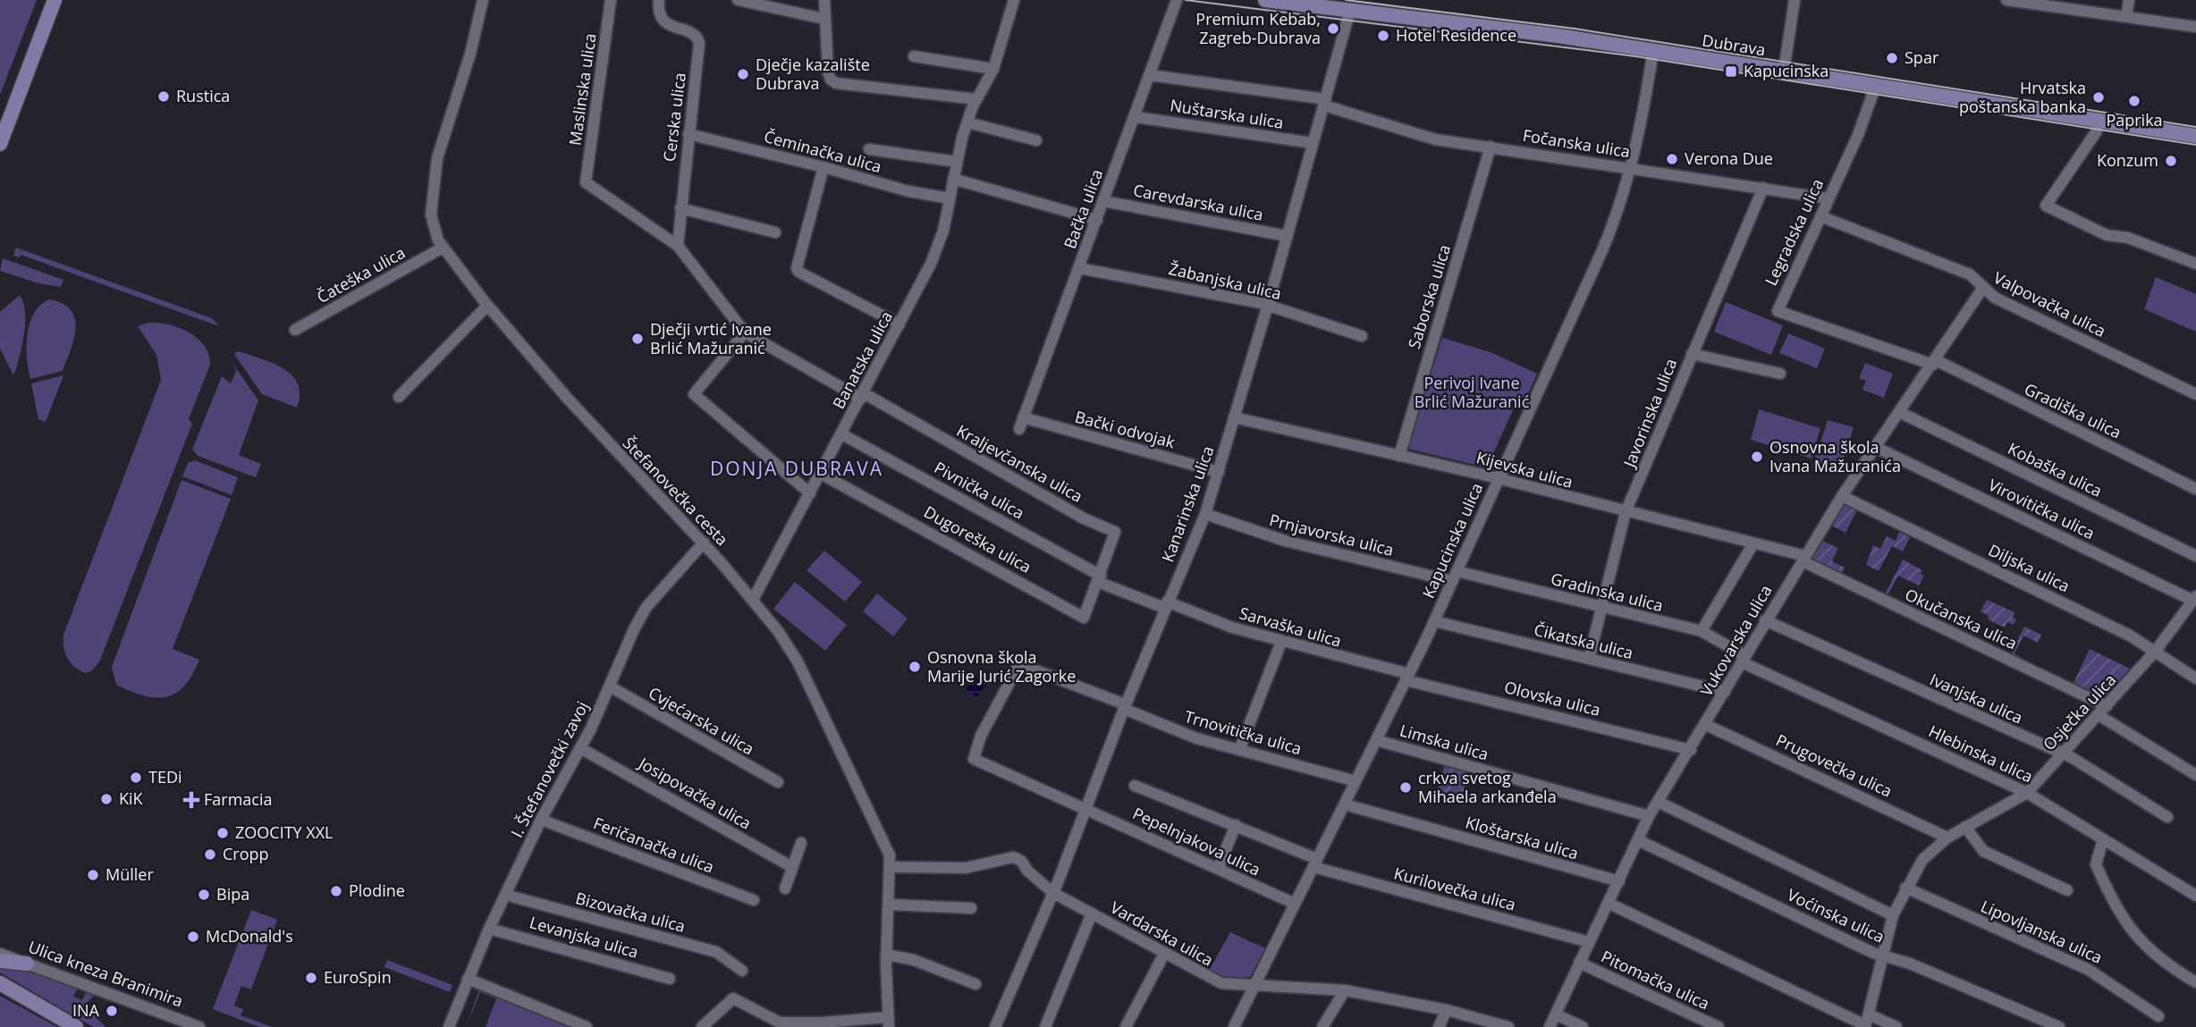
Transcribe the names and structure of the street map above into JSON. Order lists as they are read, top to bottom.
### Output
{
  "streets": {
    "main road": ["Dubrava"],
    "street": [
      "Maslinska ulica",
      "Nuštarska ulica",
      "Cerska ulica",
      "Fočanska ulica",
      "Čeminačka ulica",
      "Carevdarska ulica",
      "Bačka ulica",
      "Legradska ulica",
      "Čateška ulica",
      "Žabanjska ulica",
      "Saborska ulica",
      "Valpovačka ulica",
      "Banatska ulica",
      "Gradiška ulica",
      "Javorinska ulica",
      "Bački odvojak",
      "Kraljevčanska ulica",
      "Kijevska ulica",
      "Kobaška ulica",
      "Pivnička ulica",
      "Štefanovečka cesta",
      "Kanarinska ulica",
      "Virovitička ulica",
      "Prnjavorska ulica",
      "Dugoreška ulica",
      "Kapucinska ulica",
      "Diljska ulica",
      "Gradinska ulica",
      "Okučanska ulica",
      "Sarvaška ulica",
      "Vukovarska ulica",
      "Čikatska ulica",
      "Olovska ulica",
      "Ivanjska ulica",
      "Osječka ulica",
      "Cvjećarska ulica",
      "Trnovitička ulica",
      "Limska ulica",
      "Hlebinska ulica",
      "Prugovečka ulica",
      "I. Štefanovečki zavoj",
      "Josipovačka ulica",
      "Kloštarska ulica",
      "Pepelnjakova ulica",
      "Feričanačka ulica",
      "Kurilovečka ulica",
      "Bizovačka ulica",
      "Voćinska ulica",
      "Lipovljanska ulica",
      "Vardarska ulica",
      "Levanjska ulica",
      "Ulica kneza Branimira",
      "Pitomačka ulica"
    ]
  },
  "crossings": [
    ["Dubrava", "Legradska ulica"],
    ["Dubrava", "Kanarinska ulica"],
    ["Dubrava", "Kapucinska ulica"],
    ["Maslinska ulica", "Cerska ulica"],
    ["Nuštarska ulica", "Bačka ulica"],
    ["Nuštarska ulica", "Kanarinska ulica"],
    ["Cerska ulica", "Čeminačka ulica"],
    ["Fočanska ulica", "Bačka ulica"],
    ["Fočanska ulica", "Legradska ulica"],
    ["Fočanska ulica", "Saborska ulica"],
    ["Fočanska ulica", "Javorinska ulica"],
    ["Fočanska ulica", "Kanarinska ulica"],
    ["Fočanska ulica", "Kapucinska ulica"],
    ["Čeminačka ulica", "Banatska ulica"],
    ["Carevdarska ulica", "Bačka ulica"],
    ["Carevdarska ulica", "Kanarinska ulica"],
    ["Bačka ulica", "Žabanjska ulica"],
    ["Bačka ulica", "Bački odvojak"],
    ["Legradska ulica", "Valpovačka ulica"],
    ["Legradska ulica", "Gradiška ulica"],
    ["Legradska ulica", "Vukovarska ulica"],
    ["Čateška ulica", "Štefanovečka cesta"],
    ["Žabanjska ulica", "Kanarinska ulica"],
    ["Saborska ulica", "Kijevska ulica"],
    ["Valpovačka ulica", "Vukovarska ulica"],
    ["Banatska ulica", "Kraljevčanska ulica"],
    ["Banatska ulica", "Pivnička ulica"],
    ["Banatska ulica", "Štefanovečka cesta"],
    ["Banatska ulica", "Dugoreška ulica"],
    ["Gradiška ulica", "Vukovarska ulica"],
    ["Javorinska ulica", "Kijevska ulica"],
    ["Javorinska ulica", "Gradinska ulica"],
    ["Javorinska ulica", "Čikatska ulica"],
    ["Bački odvojak", "Kanarinska ulica"],
    ["Kraljevčanska ulica", "Pivnička ulica"],
    ["Kraljevčanska ulica", "Dugoreška ulica"],
    ["Kijevska ulica", "Kanarinska ulica"],
    ["Kijevska ulica", "Kapucinska ulica"],
    ["Kijevska ulica", "Okučanska ulica"],
    ["Kijevska ulica", "Vukovarska ulica"],
    ["Kobaška ulica", "Vukovarska ulica"],
    ["Pivnička ulica", "Kanarinska ulica"],
    ["Pivnička ulica", "Dugoreška ulica"],
    ["Pivnička ulica", "Sarvaška ulica"],
    ["Štefanovečka cesta", "I. Štefanovečki zavoj"],
    ["Štefanovečka cesta", "Vardarska ulica"],
    ["Kanarinska ulica", "Prnjavorska ulica"],
    ["Kanarinska ulica", "Sarvaška ulica"],
    ["Kanarinska ulica", "Trnovitička ulica"],
    ["Kanarinska ulica", "Pepelnjakova ulica"],
    ["Kanarinska ulica", "Vardarska ulica"],
    ["Virovitička ulica", "Vukovarska ulica"],
    ["Virovitička ulica", "Osječka ulica"],
    ["Prnjavorska ulica", "Kapucinska ulica"],
    ["Prnjavorska ulica", "Gradinska ulica"],
    ["Kapucinska ulica", "Gradinska ulica"],
    ["Kapucinska ulica", "Sarvaška ulica"],
    ["Kapucinska ulica", "Čikatska ulica"],
    ["Kapucinska ulica", "Olovska ulica"],
    ["Kapucinska ulica", "Trnovitička ulica"],
    ["Kapucinska ulica", "Limska ulica"],
    ["Kapucinska ulica", "Kloštarska ulica"],
    ["Kapucinska ulica", "Pepelnjakova ulica"],
    ["Kapucinska ulica", "Kurilovečka ulica"],
    ["Kapucinska ulica", "Vardarska ulica"],
    ["Diljska ulica", "Vukovarska ulica"],
    ["Diljska ulica", "Osječka ulica"],
    ["Gradinska ulica", "Vukovarska ulica"],
    ["Gradinska ulica", "Hlebinska ulica"],
    ["Okučanska ulica", "Vukovarska ulica"],
    ["Okučanska ulica", "Osječka ulica"],
    ["Sarvaška ulica", "Olovska ulica"],
    ["Vukovarska ulica", "Čikatska ulica"],
    ["Vukovarska ulica", "Olovska ulica"],
    ["Vukovarska ulica", "Ivanjska ulica"],
    ["Vukovarska ulica", "Limska ulica"],
    ["Vukovarska ulica", "Hlebinska ulica"],
    ["Vukovarska ulica", "Prugovečka ulica"],
    ["Vukovarska ulica", "Kloštarska ulica"],
    ["Vukovarska ulica", "Kurilovečka ulica"],
    ["Vukovarska ulica", "Voćinska ulica"],
    ["Vukovarska ulica", "Pitomačka ulica"],
    ["Ivanjska ulica", "Osječka ulica"],
    ["Osječka ulica", "Hlebinska ulica"],
    ["Osječka ulica", "Prugovečka ulica"],
    ["Osječka ulica", "Voćinska ulica"],
    ["Osječka ulica", "Lipovljanska ulica"],
    ["Cvjećarska ulica", "I. Štefanovečki zavoj"],
    ["Trnovitička ulica", "Pepelnjakova ulica"],
    ["I. Štefanovečki zavoj", "Josipovačka ulica"],
    ["I. Štefanovečki zavoj", "Feričanačka ulica"],
    ["I. Štefanovečki zavoj", "Bizovačka ulica"],
    ["I. Štefanovečki zavoj", "Levanjska ulica"]
  ],
  "districts": ["DONJA DUBRAVA"],
  "parks": ["Perivoj Ivane Brlić Mažuranić"],
  "places": {
    "other": [
      "Premium Kebab, Zagreb-Dubrava",
      "Hotel Residence",
      "Spar",
      "Dječje kazalište Dubrava",
      "Rustica",
      "Hrvatska poštanska banka",
      "Paprika",
      "Verona Due",
      "Konzum",
      "Dječji vrtić Ivane Brlić Mažuranić",
      "Osnovna škola Ivana Mažuranića",
      "Osnovna škola Marije Jurić Zagorke",
      "TEDi",
      "crkva svetog Mihaela arkanđela",
      "KiK",
      "ZOOCITY XXL",
      "Cropp",
      "Müller",
      "Plodine",
      "Bipa",
      "McDonald's",
      "EuroSpin",
      "INA"
    ],
    "transit": ["Kapucinska"],
    "health": ["Farmacia"]
  }
}
